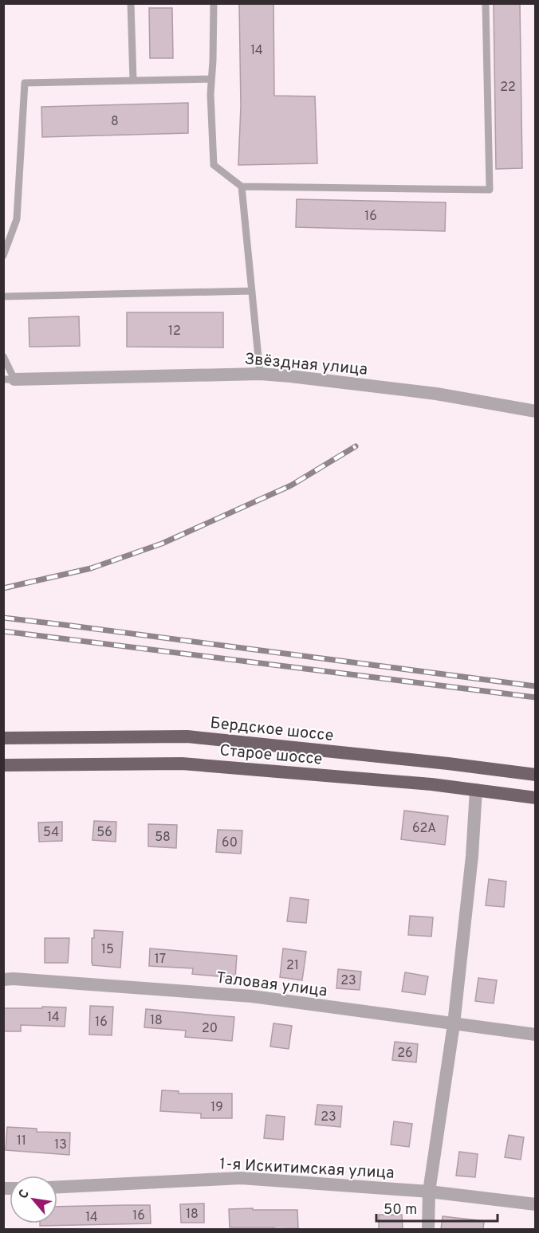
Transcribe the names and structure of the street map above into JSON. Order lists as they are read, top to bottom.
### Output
{
  "streets": {
    "highway": ["Бердское шоссе", "Старое шоссе"],
    "street": ["Звёздная улица", "Таловая улица", "1-я Искитимская улица"]
  },
  "house_numbers": [
    "14",
    "22",
    "8",
    "16",
    "12",
    "62А",
    "54",
    "56",
    "58",
    "60",
    "15",
    "17",
    "21",
    "23",
    "14",
    "18",
    "16",
    "20",
    "26",
    "19",
    "23",
    "11",
    "13",
    "18",
    "16",
    "14"
  ],
  "scale_bar": "50 m",
  "north": "top left"
}
